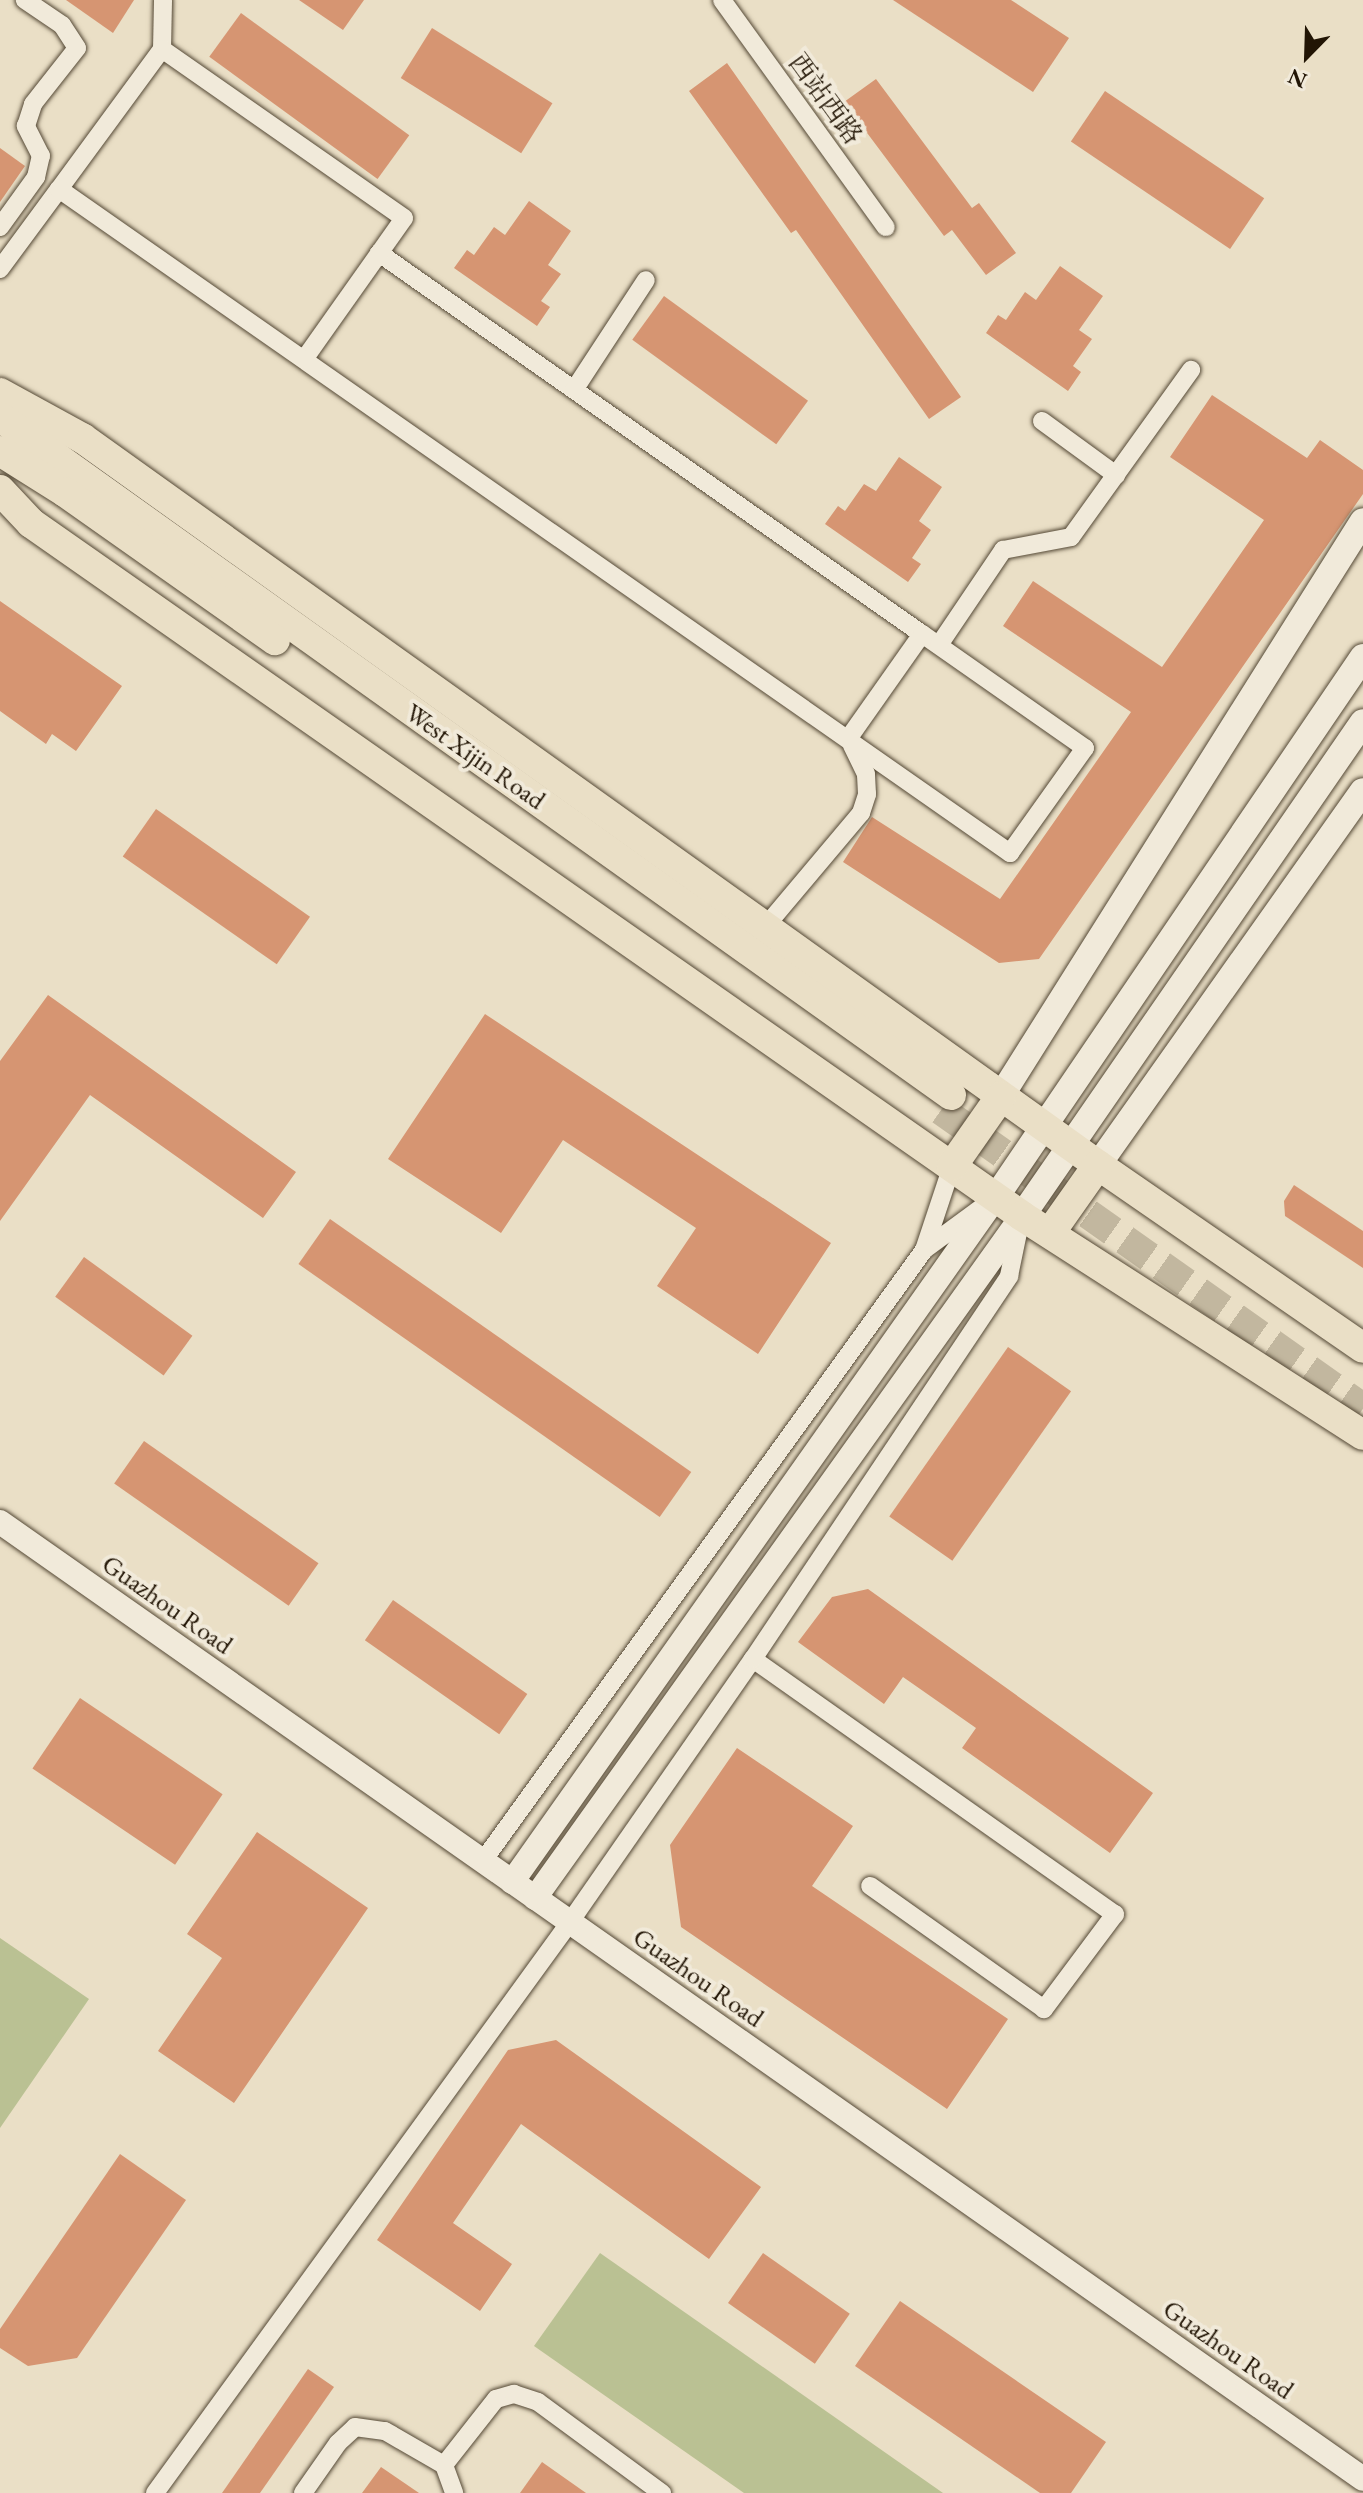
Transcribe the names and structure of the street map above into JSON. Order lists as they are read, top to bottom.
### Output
{
  "streets": {
    "main road": ["West Xijin Road"],
    "street": ["西站西路", "Guazhou Road"]
  },
  "north": "bottom left"
}
